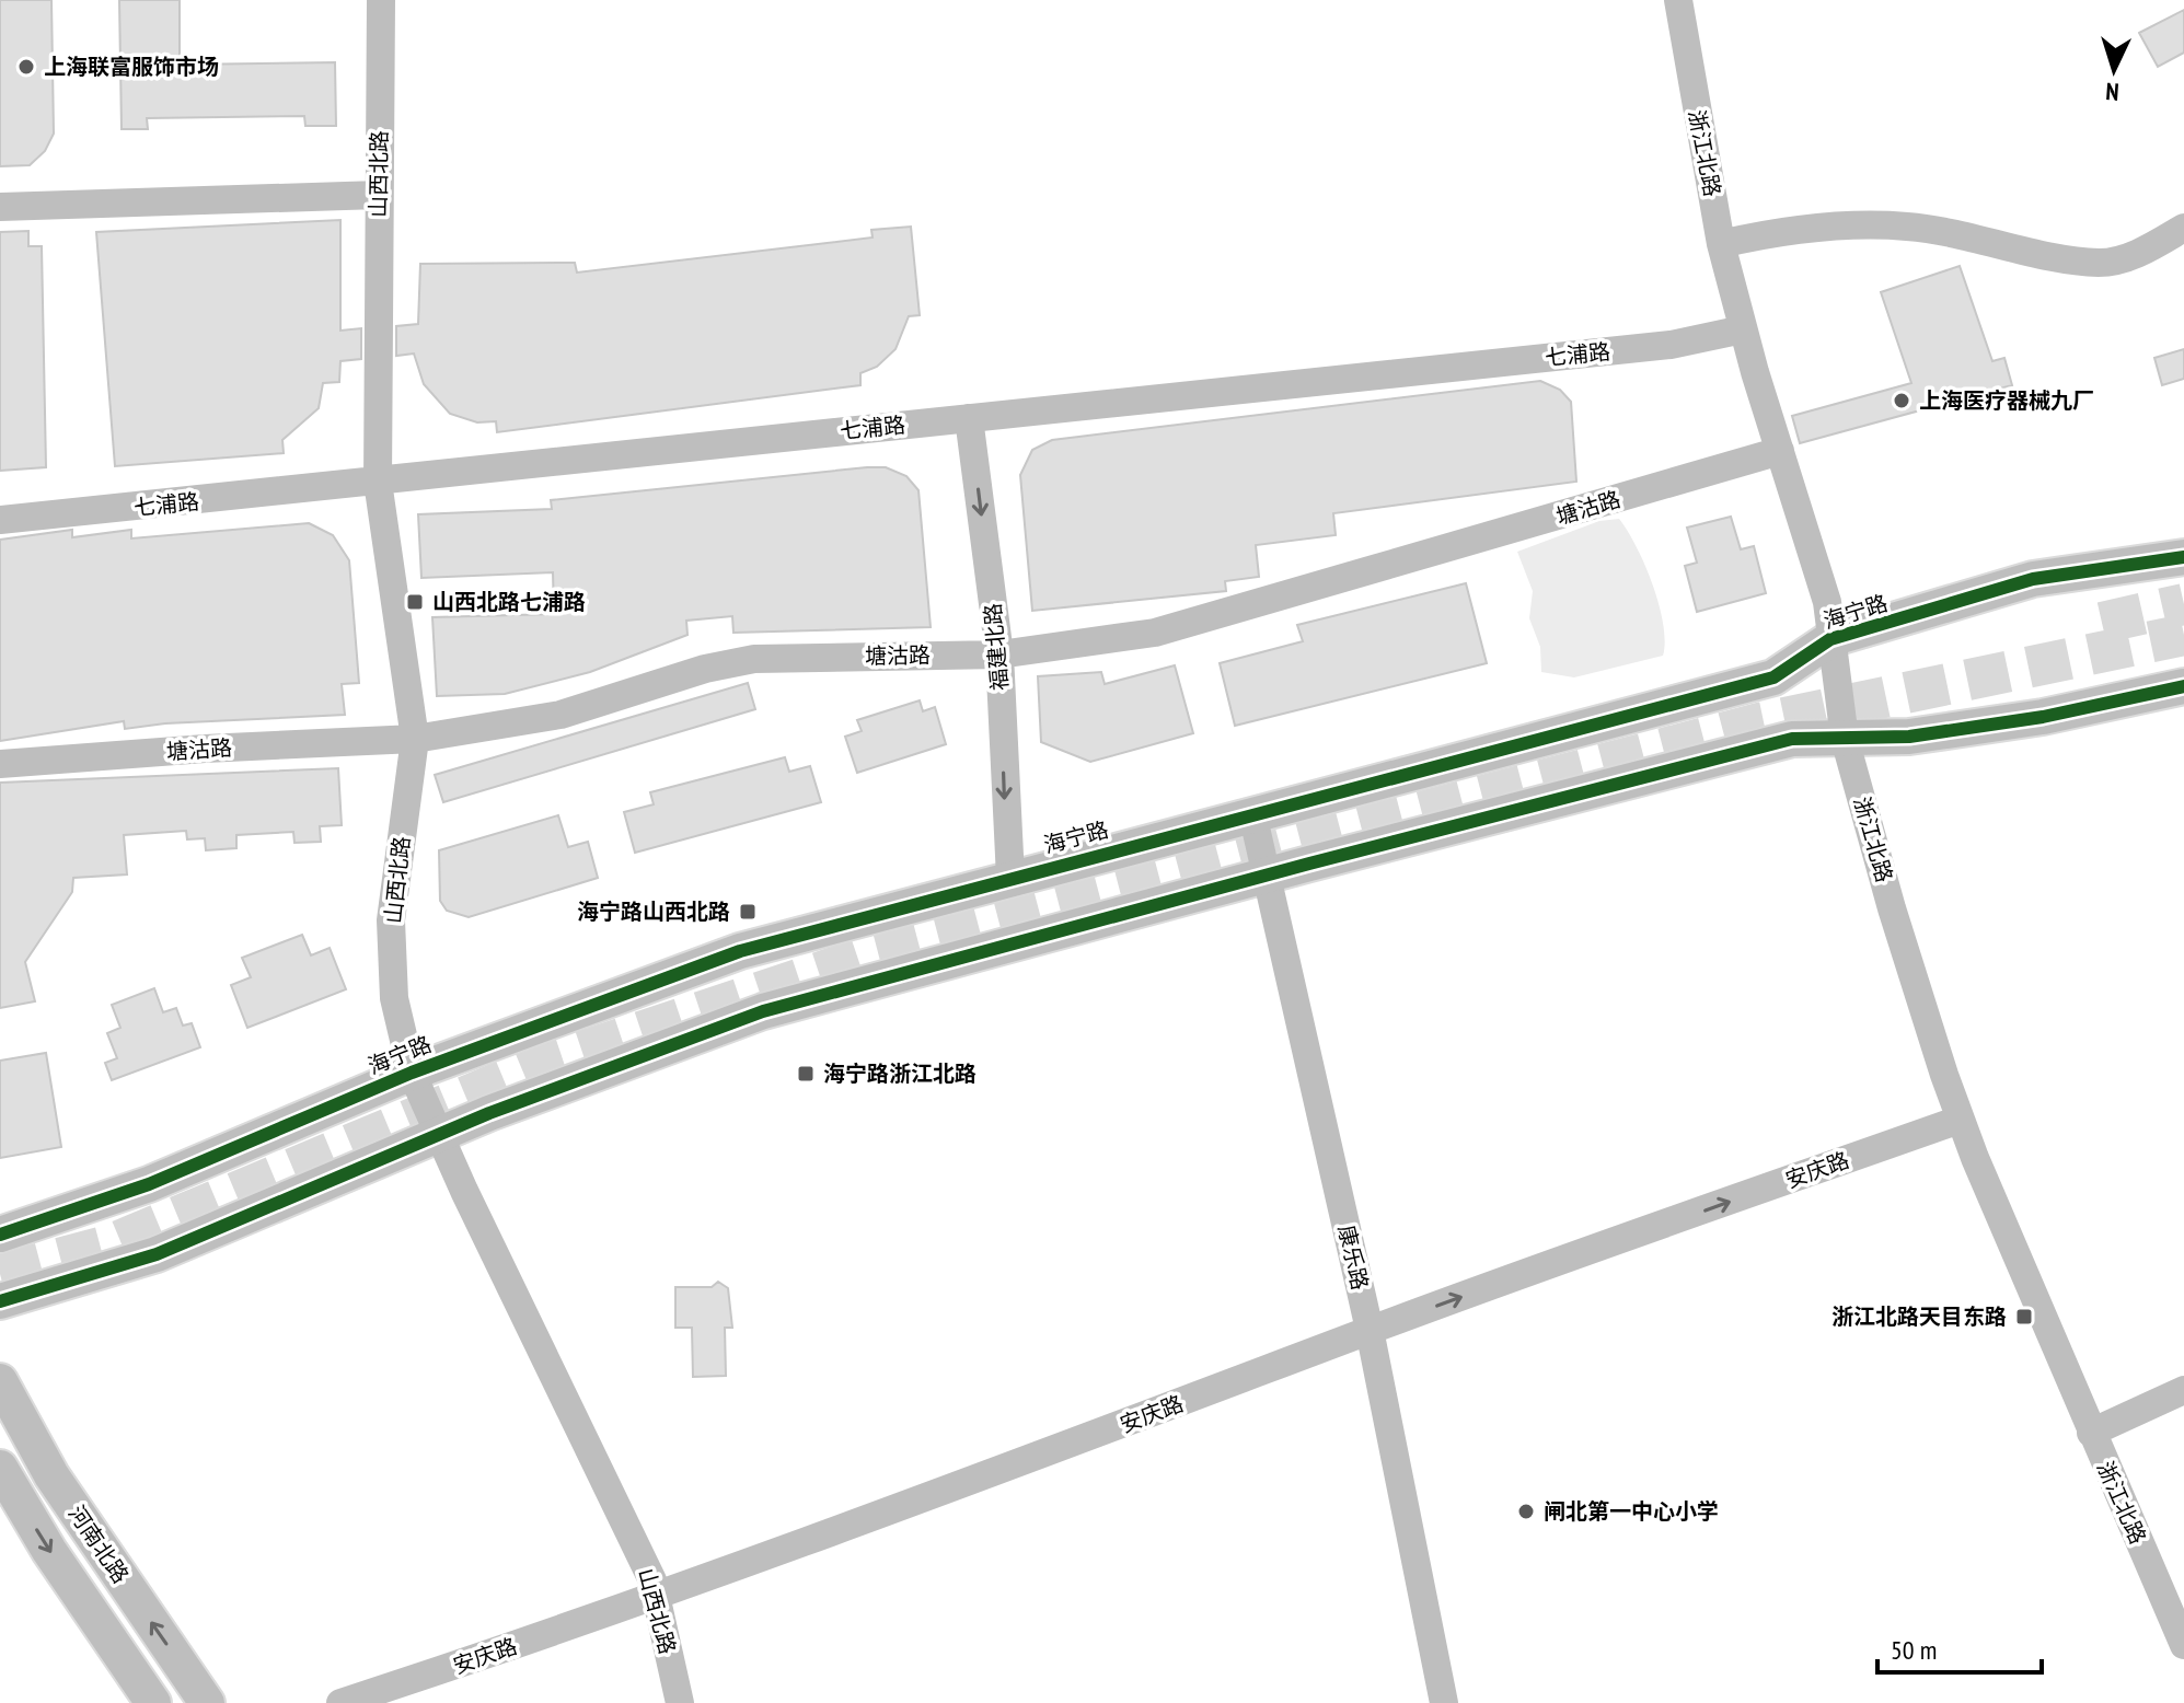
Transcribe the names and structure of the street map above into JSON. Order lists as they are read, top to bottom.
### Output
{
  "streets": {
    "main road": ["海宁路", "河南北路"],
    "street": [
      "浙江北路",
      "山西北路",
      "七浦路",
      "塘沽路",
      "福建北路",
      "安庆路",
      "康乐路"
    ]
  },
  "crossings": [
    ["浙江北路", "七浦路"],
    ["浙江北路", "塘沽路"],
    ["浙江北路", "海宁路"],
    ["浙江北路", "安庆路"],
    ["山西北路", "七浦路"],
    ["山西北路", "塘沽路"],
    ["山西北路", "海宁路"],
    ["山西北路", "安庆路"],
    ["七浦路", "福建北路"],
    ["塘沽路", "福建北路"],
    ["海宁路", "福建北路"],
    ["海宁路", "康乐路"],
    ["安庆路", "康乐路"]
  ],
  "one_way": ["福建北路", "安庆路"],
  "places": {
    "other": ["上海联富服饰市场", "上海医疗器械九厂", "闸北第一中心小学"],
    "transit": [
      "山西北路七浦路",
      "海宁路山西北路",
      "海宁路浙江北路",
      "浙江北路天目东路"
    ]
  },
  "scale_bar": "50 m",
  "north": "bottom"
}
